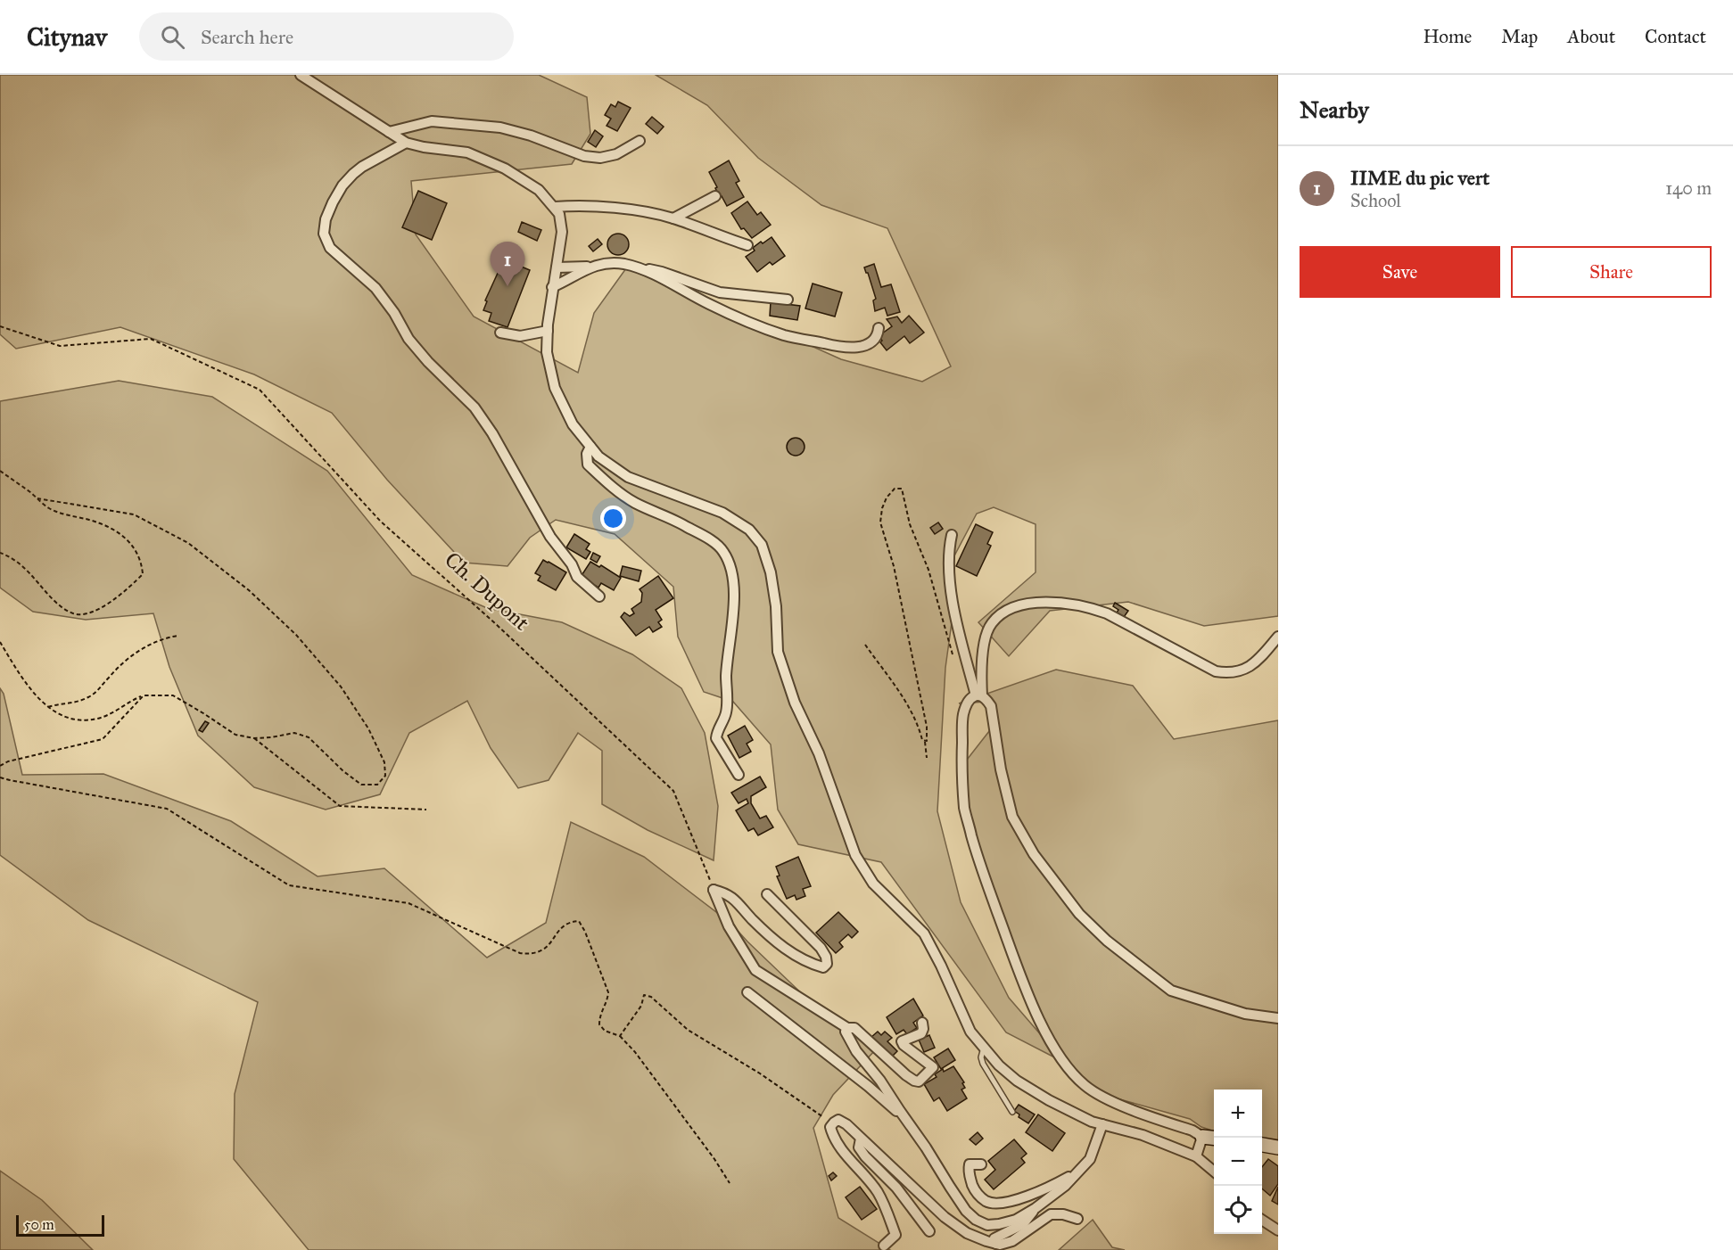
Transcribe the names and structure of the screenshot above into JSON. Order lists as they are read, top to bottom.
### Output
{
  "streets": {
    "path": ["Ch. Dupont"]
  },
  "scale_bar": "50 m",
  "page": {
    "header": "Citynav",
    "search": "Search here",
    "nav": [
      "Home",
      "Map",
      "About",
      "Contact"
    ],
    "heading": "Nearby",
    "list": [
      {
        "mark": "1",
        "name": "IIME du pic vert",
        "note": "School",
        "value": "140 m"
      }
    ],
    "buttons": ["Save", "Share"],
    "pins": "1",
    "map_buttons": ["+", "−"],
    "scale": "50 m"
  }
}
